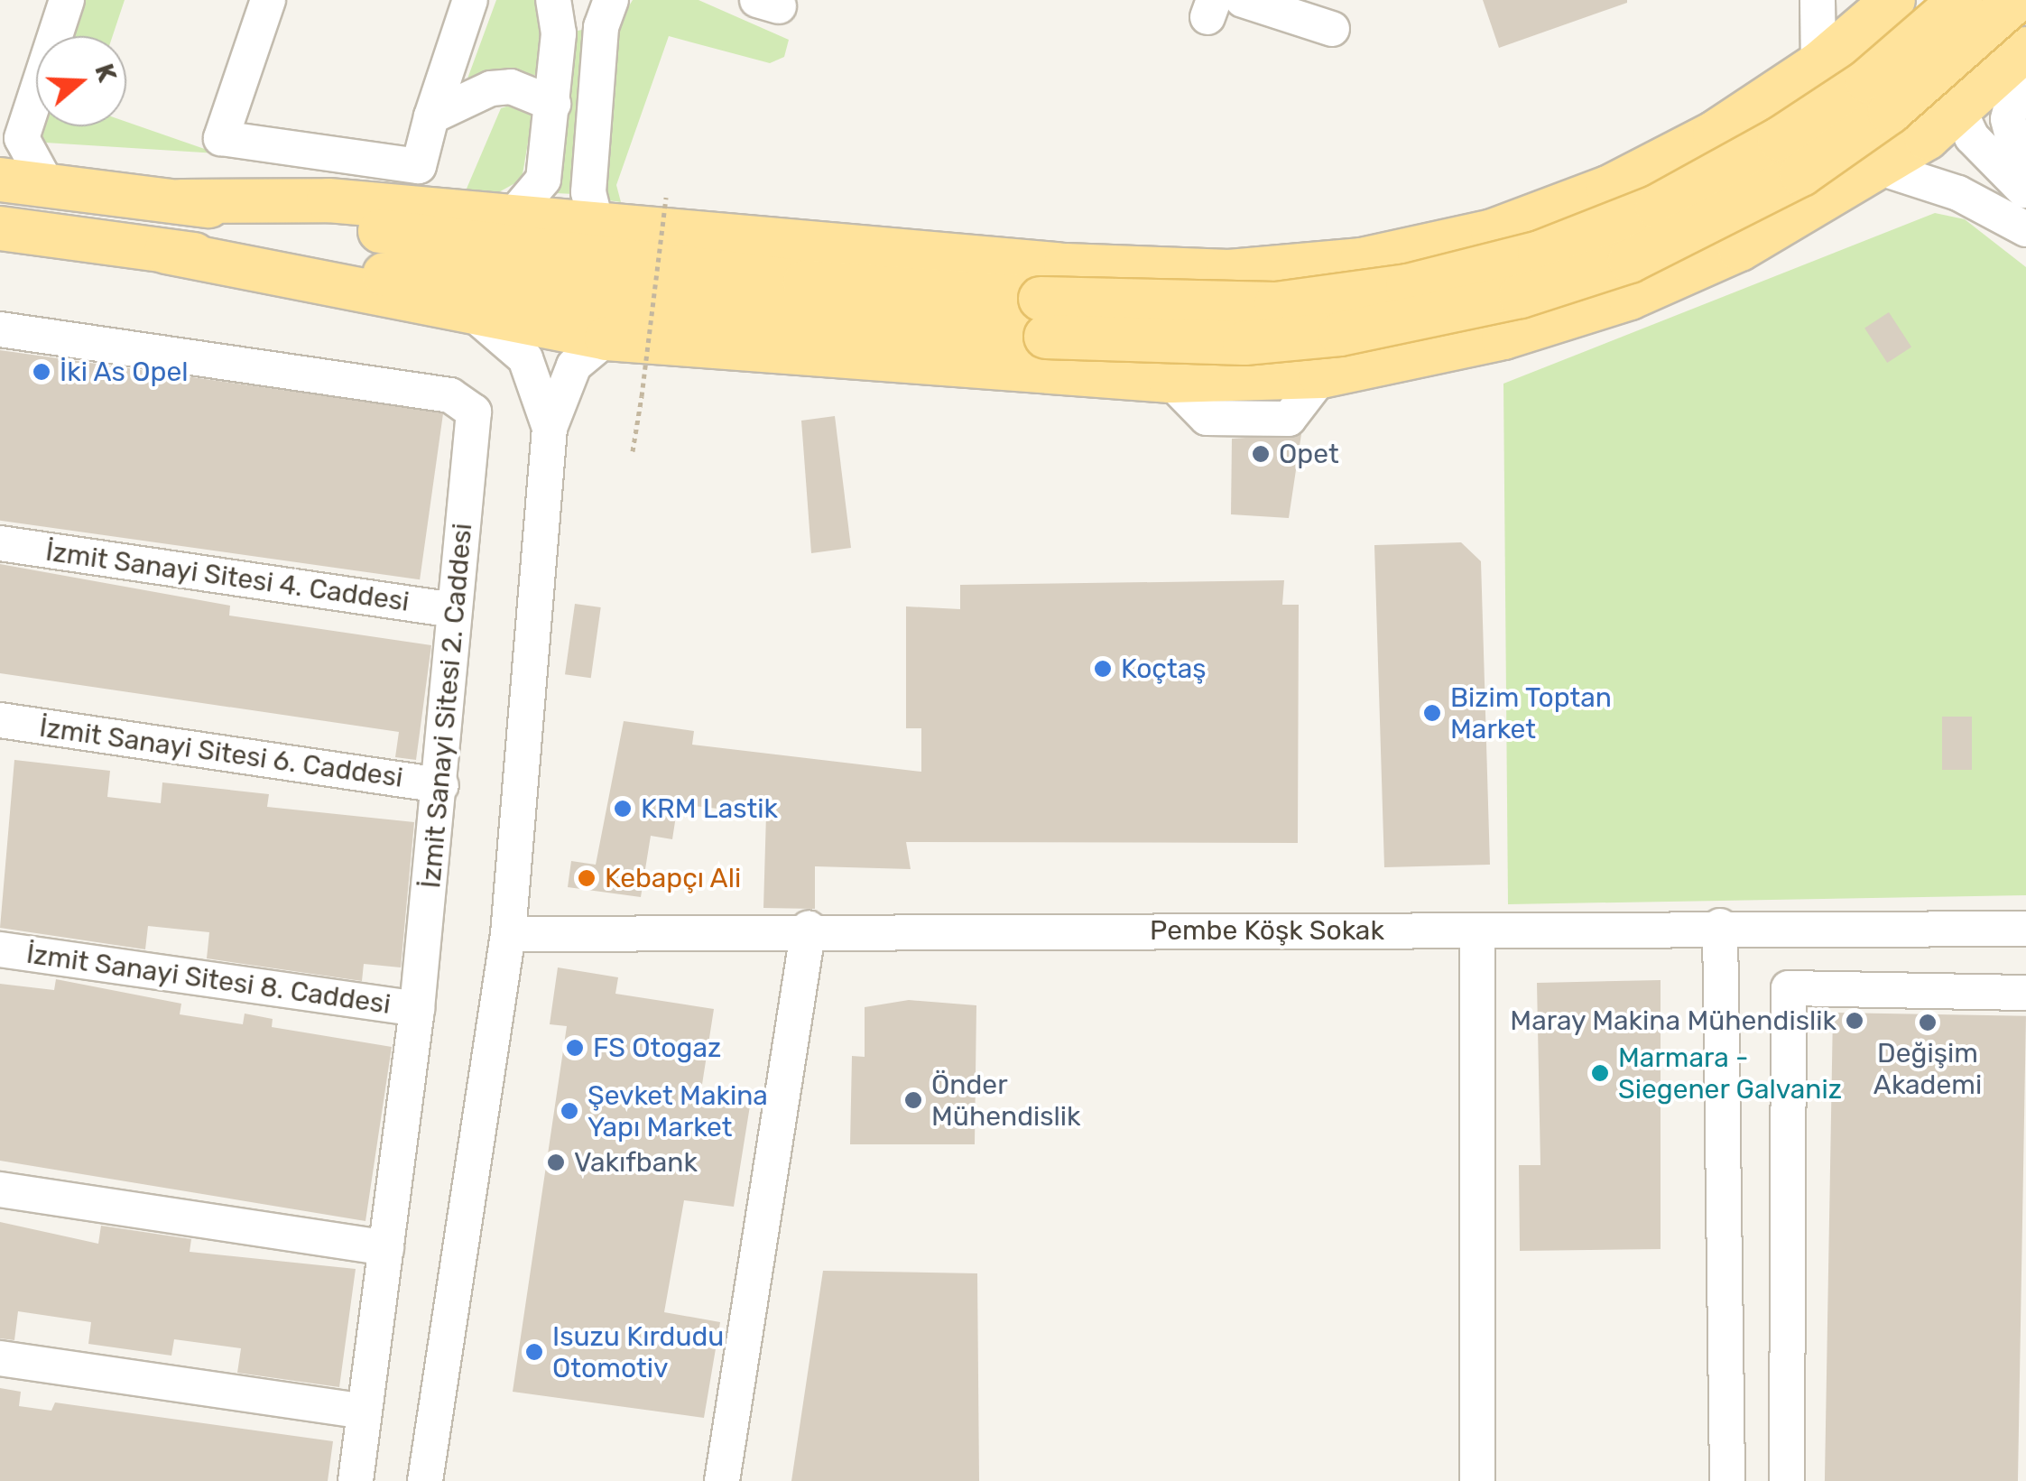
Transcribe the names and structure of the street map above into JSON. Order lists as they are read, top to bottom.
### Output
{
  "streets": {
    "street": [
      "İzmit Sanayi Sitesi 4. Caddesi",
      "İzmit Sanayi Sitesi 2. Caddesi",
      "İzmit Sanayi Sitesi 6. Caddesi",
      "Pembe Köşk Sokak",
      "İzmit Sanayi Sitesi 8. Caddesi"
    ]
  },
  "crossings": [
    ["İzmit Sanayi Sitesi 4. Caddesi", "İzmit Sanayi Sitesi 2. Caddesi"],
    ["İzmit Sanayi Sitesi 2. Caddesi", "İzmit Sanayi Sitesi 6. Caddesi"],
    ["İzmit Sanayi Sitesi 2. Caddesi", "İzmit Sanayi Sitesi 8. Caddesi"]
  ],
  "places": [
    "İki As Opel",
    "Opet",
    "Koçtaş",
    "Bizim Toptan Market",
    "KRM Lastik",
    "Kebapçı Ali",
    "Maray Makina Mühendislik",
    "Değişim Akademi",
    "FS Otogaz",
    "Marmara - Siegener Galvaniz",
    "Önder Mühendislik",
    "Şevket Makina Yapı Market",
    "Vakıfbank",
    "Isuzu Kırdudu Otomotiv"
  ],
  "north": "right"
}
